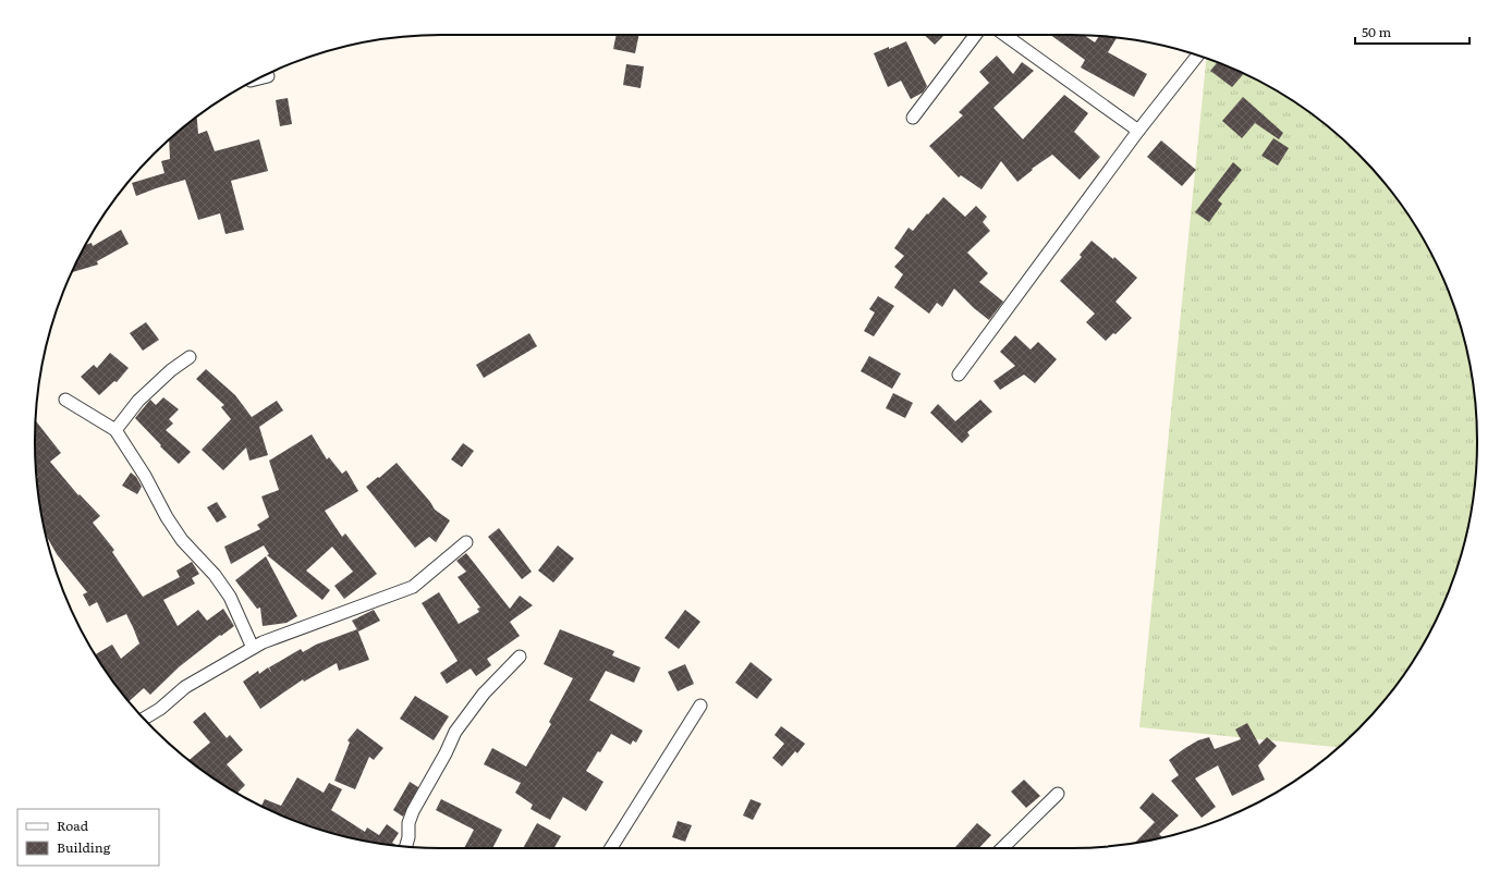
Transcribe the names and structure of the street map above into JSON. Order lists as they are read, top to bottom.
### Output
{
  "legend": ["Road", "Building"],
  "scale_bar": "50 m"
}
